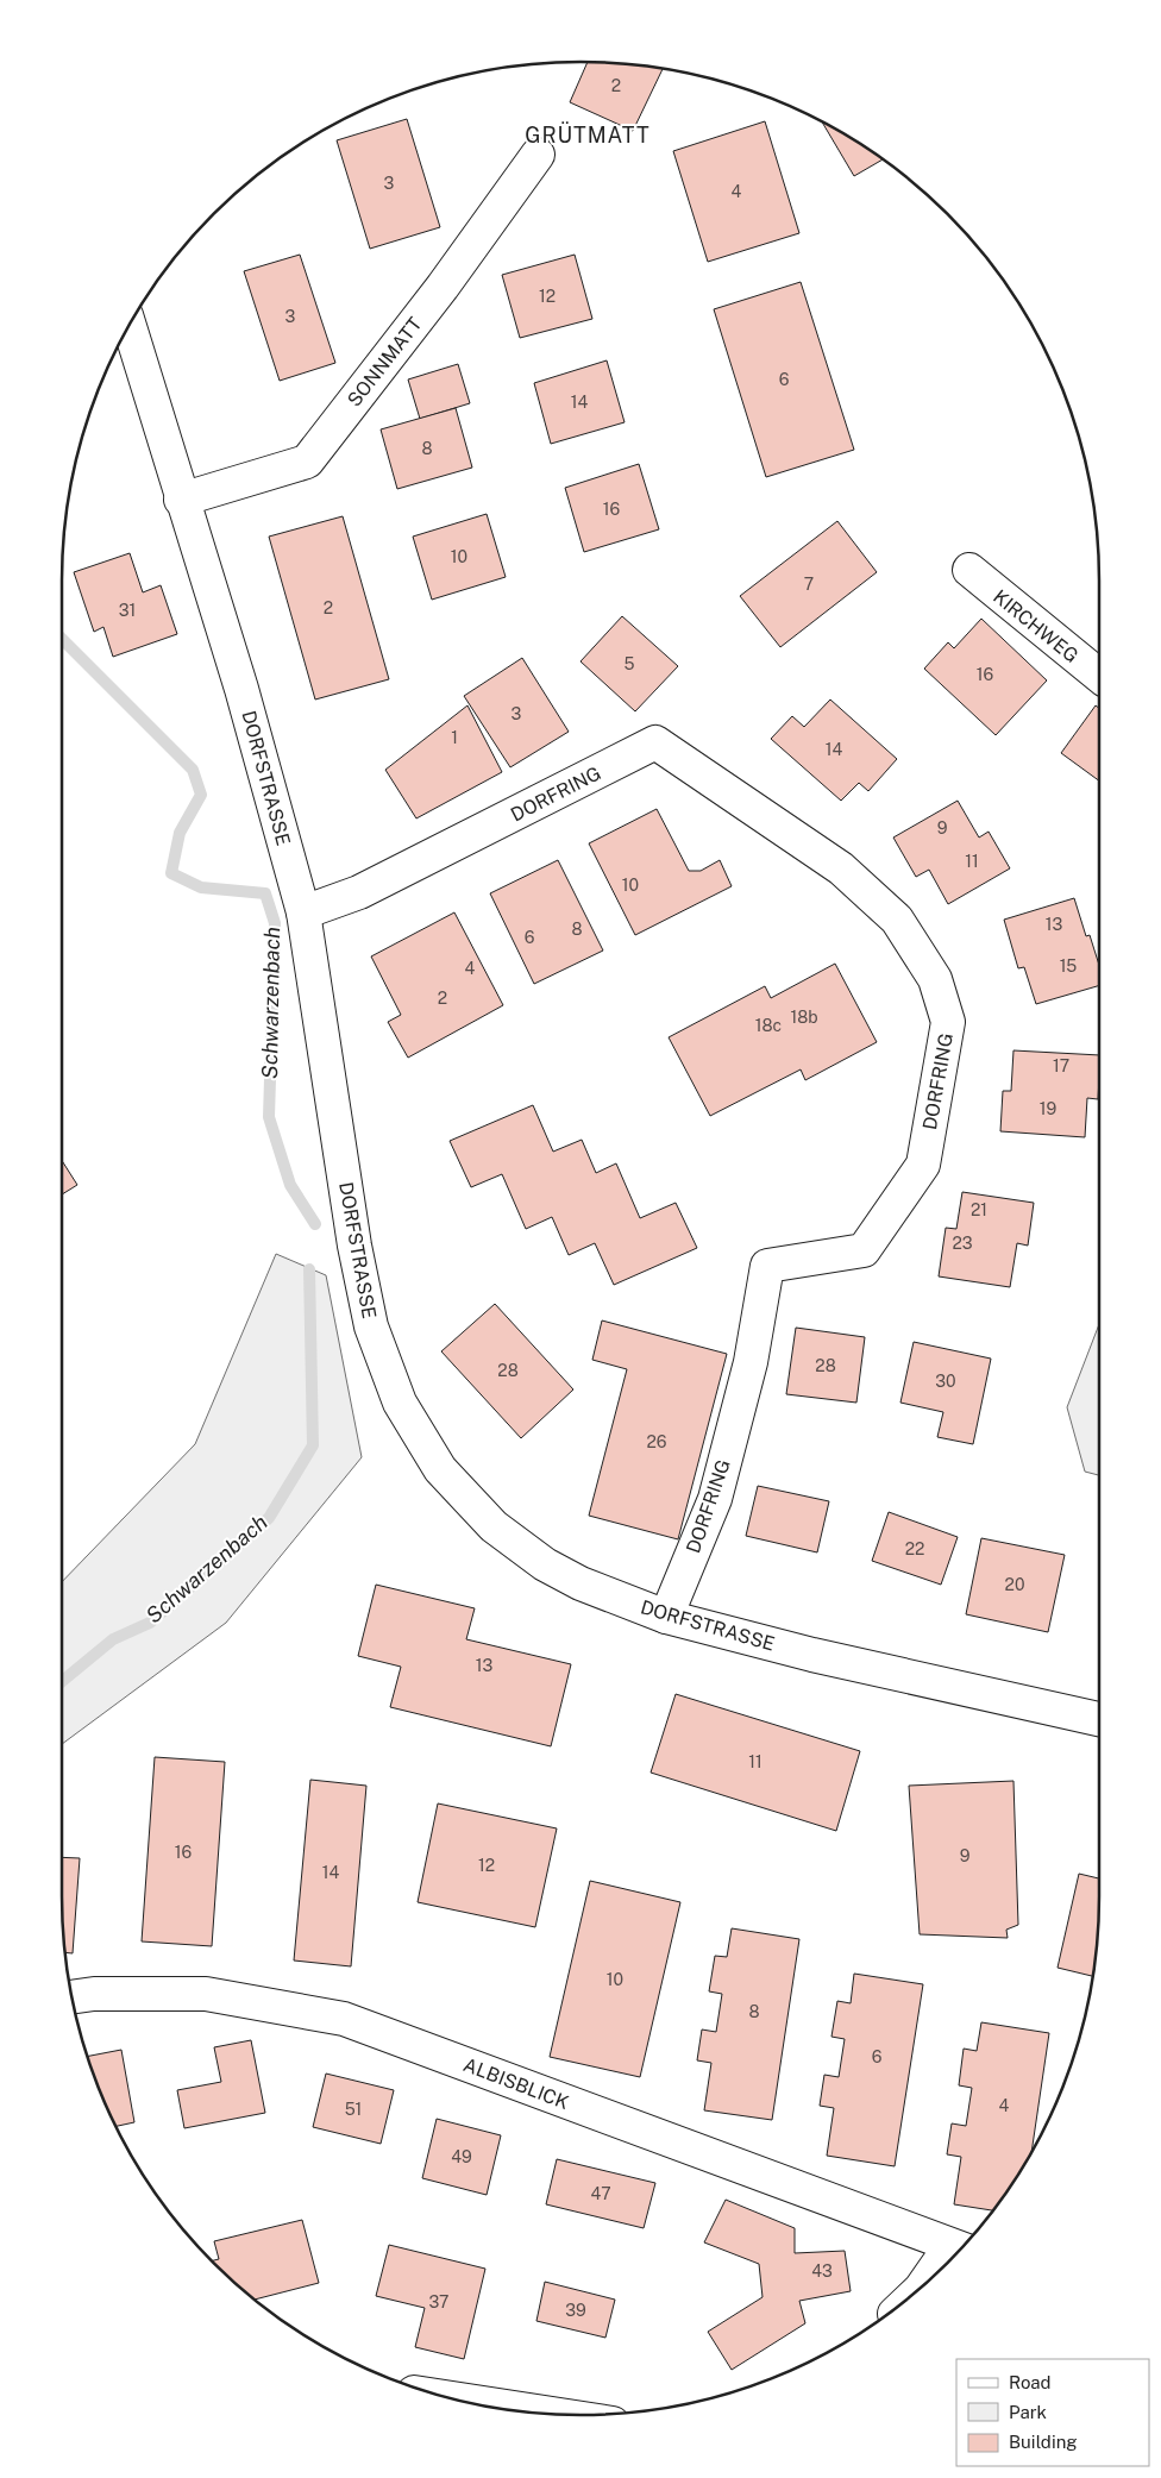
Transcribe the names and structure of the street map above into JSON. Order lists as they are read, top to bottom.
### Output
{
  "streets": {
    "street": [
      "SONNMATT",
      "KIRCHWEG",
      "DORFSTRASSE",
      "DORFRING",
      "ALBISBLICK"
    ]
  },
  "crossings": [
    ["SONNMATT", "DORFSTRASSE"],
    ["DORFSTRASSE", "DORFRING"]
  ],
  "districts": ["GRÜTMATT"],
  "water": ["Schwarzenbach"],
  "house_numbers": [
    "2",
    "3",
    "4",
    "12",
    "3",
    "6",
    "14",
    "8",
    "16",
    "10",
    "7",
    "2",
    "31",
    "5",
    "16",
    "3",
    "1",
    "14",
    "9",
    "11",
    "10",
    "13",
    "8",
    "6",
    "15",
    "4",
    "2",
    "18b",
    "18c",
    "17",
    "19",
    "21",
    "23",
    "28",
    "28",
    "30",
    "26",
    "22",
    "20",
    "13",
    "11",
    "16",
    "9",
    "12",
    "14",
    "10",
    "8",
    "6",
    "4",
    "51",
    "49",
    "47",
    "43",
    "37",
    "39"
  ],
  "legend": ["Road", "Park", "Building"]
}
